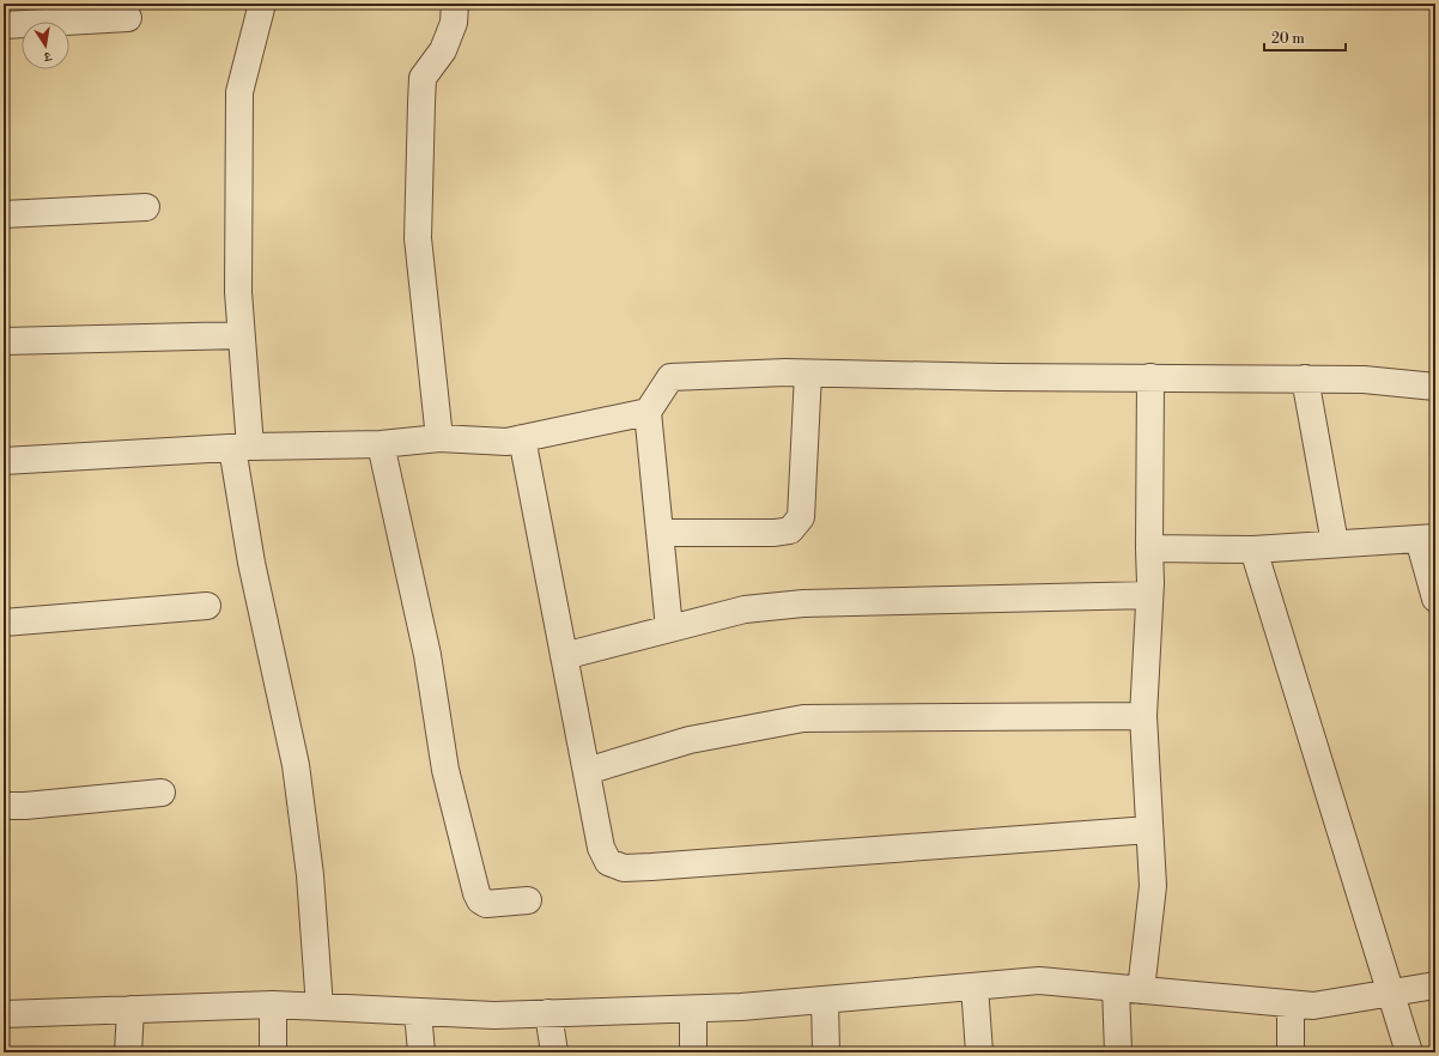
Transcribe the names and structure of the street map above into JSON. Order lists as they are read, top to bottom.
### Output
{
  "scale_bar": "20 m",
  "north": "bottom"
}
